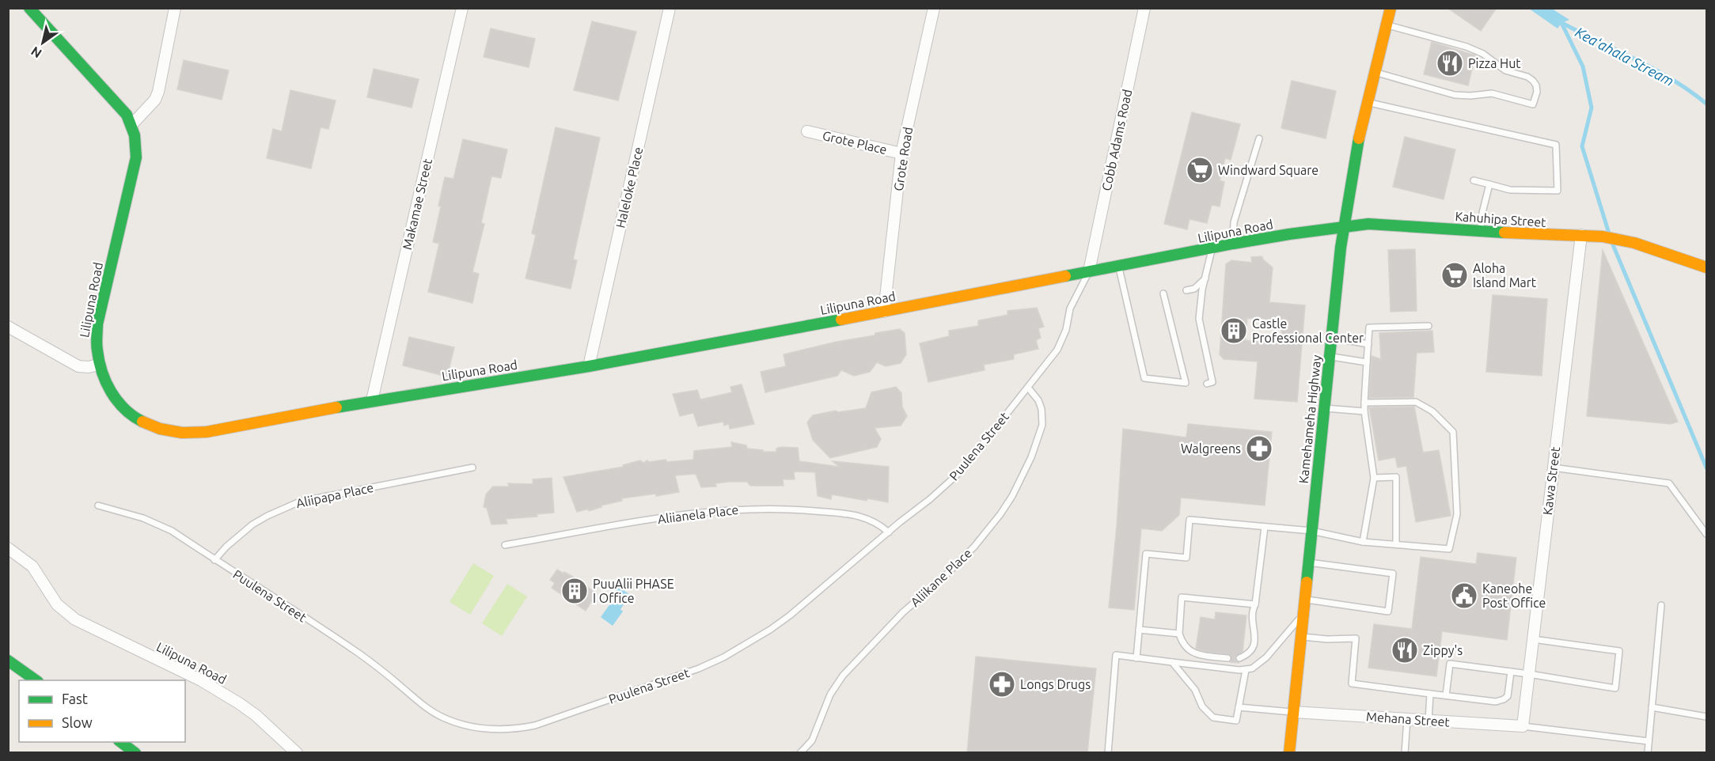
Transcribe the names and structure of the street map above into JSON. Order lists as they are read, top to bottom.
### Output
{
  "streets": {
    "street": [
      "Cobb Adams Road",
      "Grote Place",
      "Grote Road",
      "Haleloke Place",
      "Makamae Street",
      "Kahuhipa Street",
      "Lilipuna Road",
      "Kamehameha Highway",
      "Kawa Street",
      "Mehana Street"
    ],
    "lane": [
      "Puulena Street",
      "Aliipapa Place",
      "Aliianela Place",
      "Aliikane Place"
    ]
  },
  "crossings": [
    ["Cobb Adams Road", "Lilipuna Road"],
    ["Cobb Adams Road", "Puulena Street"],
    ["Grote Place", "Grote Road"],
    ["Grote Road", "Lilipuna Road"],
    ["Haleloke Place", "Lilipuna Road"],
    ["Makamae Street", "Lilipuna Road"],
    ["Kahuhipa Street", "Lilipuna Road"],
    ["Kahuhipa Street", "Kamehameha Highway"],
    ["Kahuhipa Street", "Kawa Street"],
    ["Lilipuna Road", "Puulena Street"],
    ["Kamehameha Highway", "Mehana Street"],
    ["Puulena Street", "Aliipapa Place"],
    ["Puulena Street", "Aliianela Place"],
    ["Puulena Street", "Aliikane Place"],
    ["Kawa Street", "Mehana Street"]
  ],
  "water": ["Keaʻahala Stream"],
  "places": {
    "restaurant": ["Pizza Hut", "Zippy's"],
    "supermarket": ["Windward Square", "Aloha Island Mart"],
    "building": ["Castle Professional Center", "PuuAlii PHASE I Office"],
    "pharmacy": ["Walgreens", "Longs Drugs"],
    "public building": ["Kaneohe Post Office"]
  },
  "legend": ["Fast", "Slow"],
  "north": "bottom left"
}
